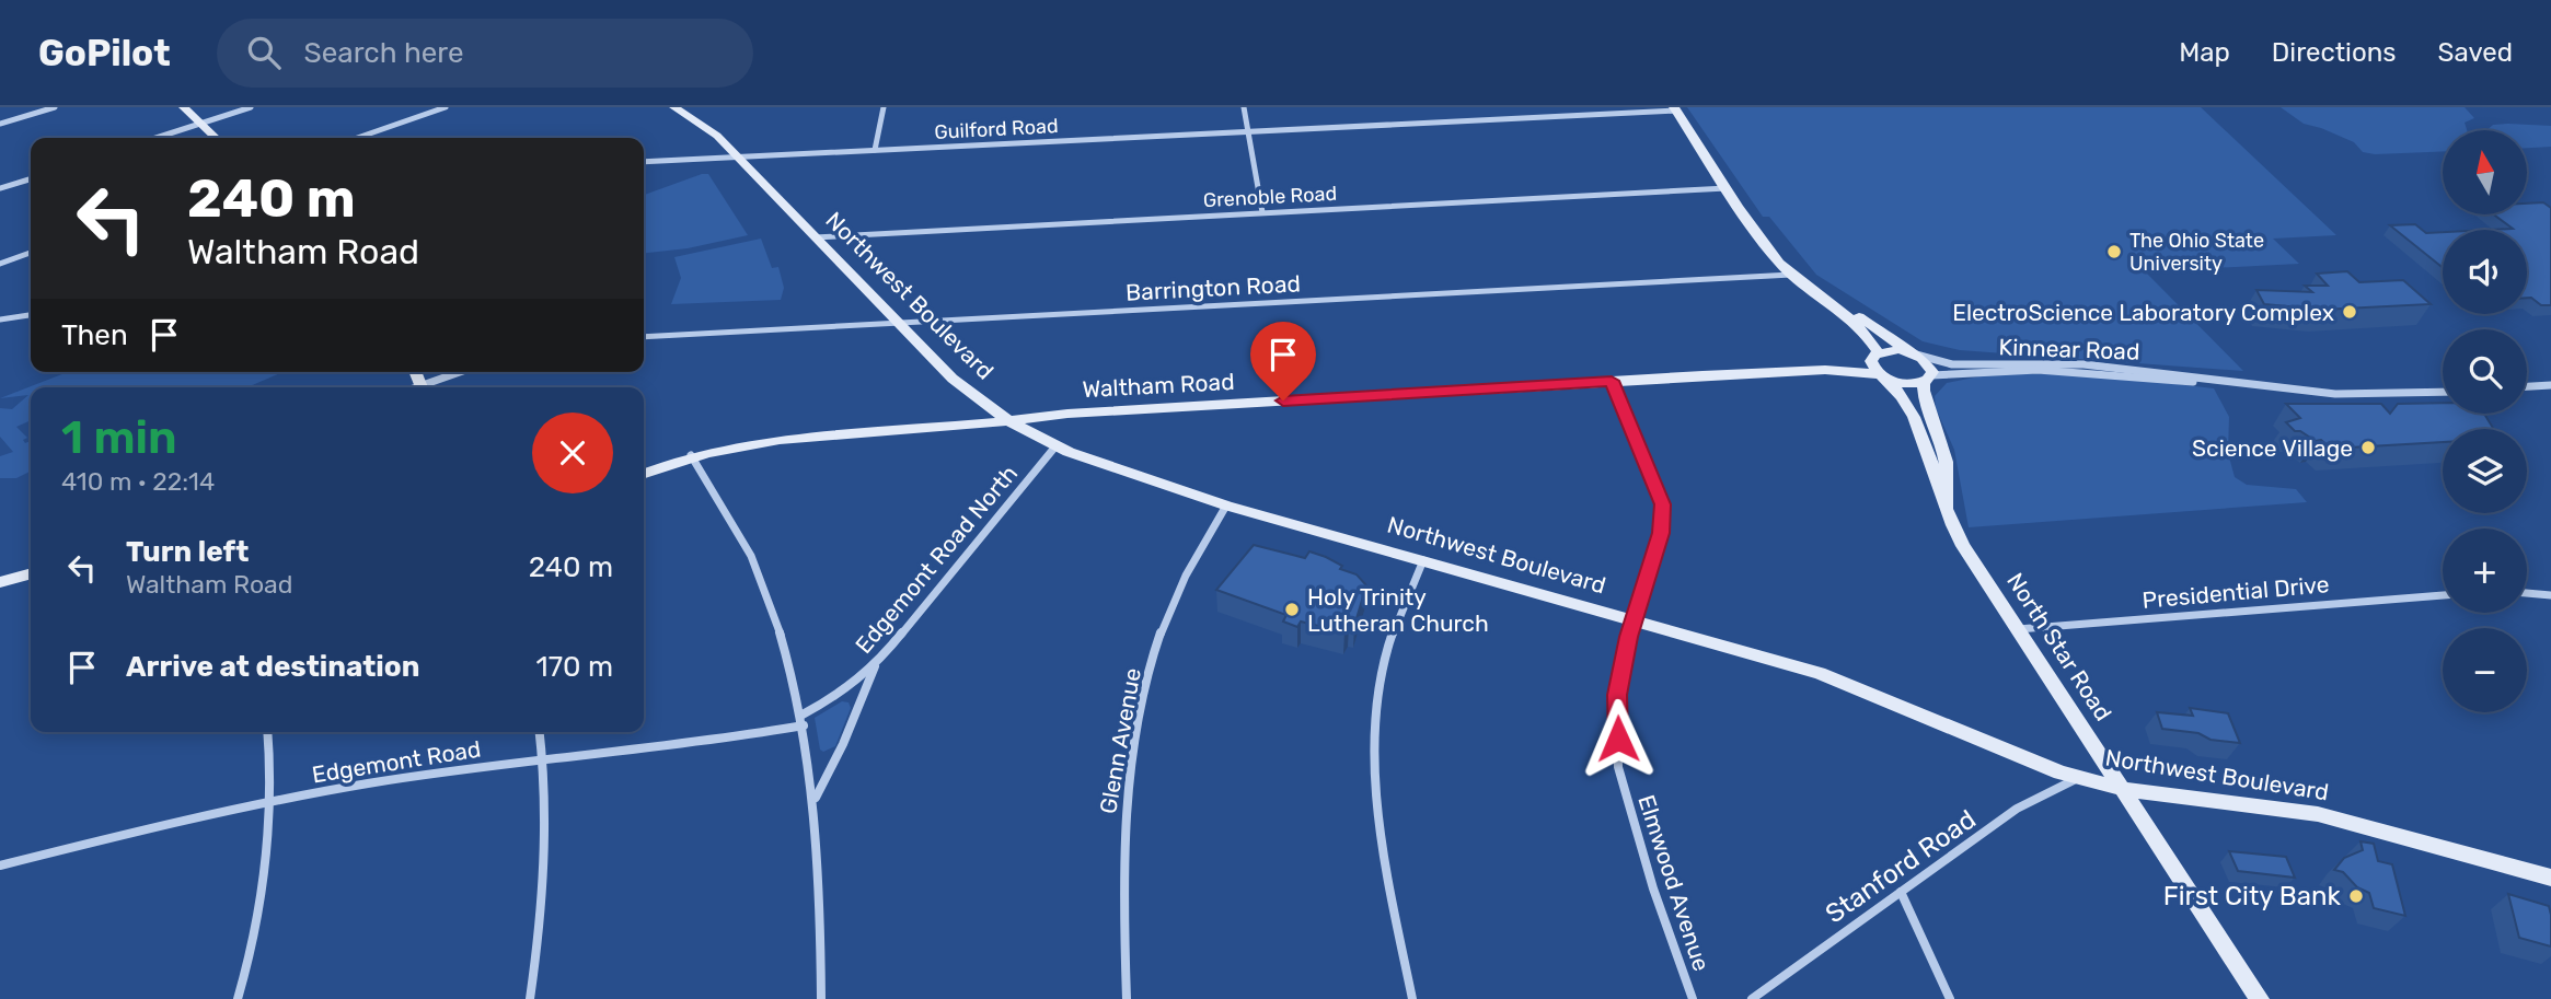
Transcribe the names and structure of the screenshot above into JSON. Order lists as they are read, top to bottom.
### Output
{
  "streets": {
    "street": [
      "Guilford Road",
      "Grenoble Road",
      "Barrington Road",
      "Northwest Boulevard",
      "Kinnear Road",
      "Waltham Road",
      "Edgemont Road North",
      "Presidential Drive",
      "North Star Road",
      "Glenn Avenue",
      "Edgemont Road",
      "Stanford Road",
      "Elmwood Avenue"
    ]
  },
  "crossings": [
    ["Guilford Road", "Northwest Boulevard"],
    ["Grenoble Road", "Northwest Boulevard"],
    ["Barrington Road", "Northwest Boulevard"],
    ["Northwest Boulevard", "Waltham Road"],
    ["Northwest Boulevard", "Edgemont Road North"],
    ["Northwest Boulevard", "North Star Road"],
    ["Northwest Boulevard", "Glenn Avenue"],
    ["Northwest Boulevard", "Stanford Road"],
    ["Northwest Boulevard", "Elmwood Avenue"],
    ["Kinnear Road", "Waltham Road"],
    ["Kinnear Road", "North Star Road"],
    ["Waltham Road", "North Star Road"],
    ["Waltham Road", "Elmwood Avenue"],
    ["Edgemont Road North", "Edgemont Road"],
    ["Presidential Drive", "North Star Road"]
  ],
  "places": [
    "The Ohio State University",
    "ElectroScience Laboratory Complex",
    "Science Village",
    "Holy Trinity Lutheran Church",
    "First City Bank"
  ],
  "north": "top",
  "page": {
    "header": "GoPilot",
    "search": "Search here",
    "nav": ["Map", "Directions", "Saved"],
    "map_buttons": ["+", "−"],
    "turn": ["240 m", "Waltham Road"],
    "then": "Then",
    "heading": ["1 min", "410 m · 22:14"],
    "list": [
      {
        "name": "Turn left",
        "note": "Waltham Road",
        "value": "240 m"
      },
      {
        "name": "Arrive at destination",
        "value": "170 m"
      }
    ]
  }
}
